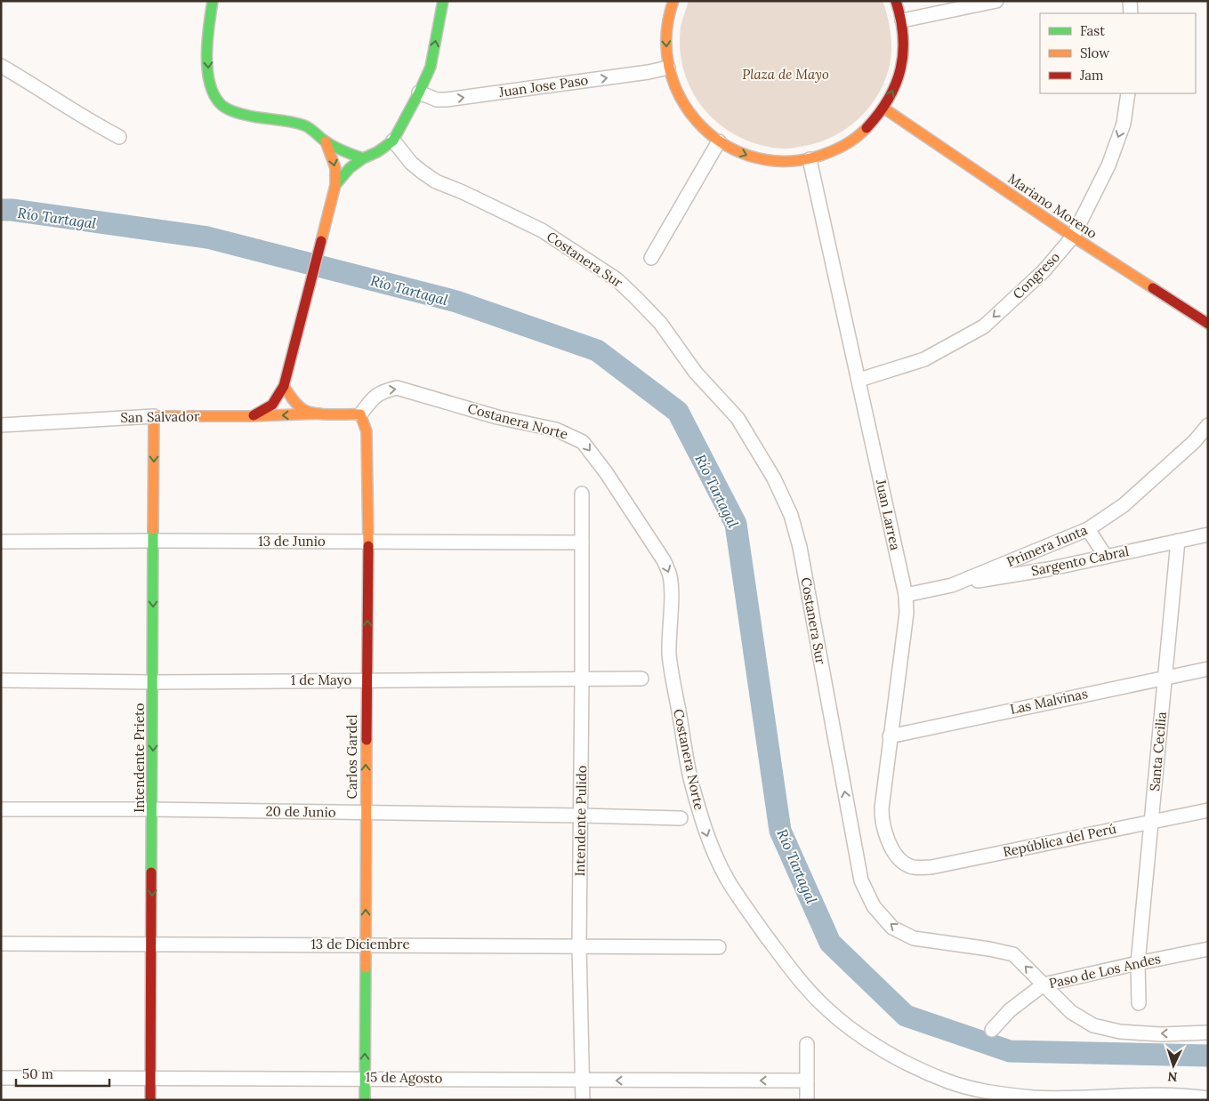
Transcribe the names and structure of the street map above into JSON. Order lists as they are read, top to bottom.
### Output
{
  "streets": {
    "street": [
      "Juan Jose Paso",
      "Mariano Moreno",
      "Costanera Sur",
      "Congreso",
      "San Salvador",
      "Costanera Norte",
      "Juan Larrea",
      "13 de Junio",
      "Primera Junta",
      "Sargento Cabral",
      "1 de Mayo",
      "Las Malvinas",
      "Santa Cecilia",
      "Carlos Gardel",
      "Intendente Prieto",
      "20 de Junio",
      "Intendente Pulido",
      "República del Perú",
      "13 de Diciembre",
      "Paso de Los Andes",
      "15 de Agosto"
    ]
  },
  "crossings": [
    ["Mariano Moreno", "Congreso"],
    ["Costanera Sur", "Paso de Los Andes"],
    ["Congreso", "Juan Larrea"],
    ["San Salvador", "Costanera Norte"],
    ["San Salvador", "Carlos Gardel"],
    ["San Salvador", "Intendente Prieto"],
    ["Costanera Norte", "Carlos Gardel"],
    ["Juan Larrea", "Primera Junta"],
    ["Juan Larrea", "Las Malvinas"],
    ["Juan Larrea", "República del Perú"],
    ["13 de Junio", "Carlos Gardel"],
    ["13 de Junio", "Intendente Prieto"],
    ["13 de Junio", "Intendente Pulido"],
    ["Primera Junta", "Sargento Cabral"],
    ["Sargento Cabral", "Santa Cecilia"],
    ["1 de Mayo", "Carlos Gardel"],
    ["1 de Mayo", "Intendente Prieto"],
    ["1 de Mayo", "Intendente Pulido"],
    ["Las Malvinas", "Santa Cecilia"],
    ["Santa Cecilia", "República del Perú"],
    ["Santa Cecilia", "Paso de Los Andes"],
    ["Carlos Gardel", "20 de Junio"],
    ["Carlos Gardel", "13 de Diciembre"],
    ["Carlos Gardel", "15 de Agosto"],
    ["Intendente Prieto", "20 de Junio"],
    ["Intendente Prieto", "13 de Diciembre"],
    ["Intendente Prieto", "15 de Agosto"],
    ["20 de Junio", "Intendente Pulido"],
    ["Intendente Pulido", "13 de Diciembre"],
    ["Intendente Pulido", "15 de Agosto"]
  ],
  "one_way": [
    "Juan Jose Paso",
    "Costanera Sur",
    "Congreso",
    "Costanera Norte",
    "Carlos Gardel",
    "Intendente Prieto"
  ],
  "water": ["Río Tartagal"],
  "parks": ["Plaza de Mayo"],
  "legend": ["Fast", "Slow", "Jam"],
  "scale_bar": "50 m",
  "north": "bottom"
}
